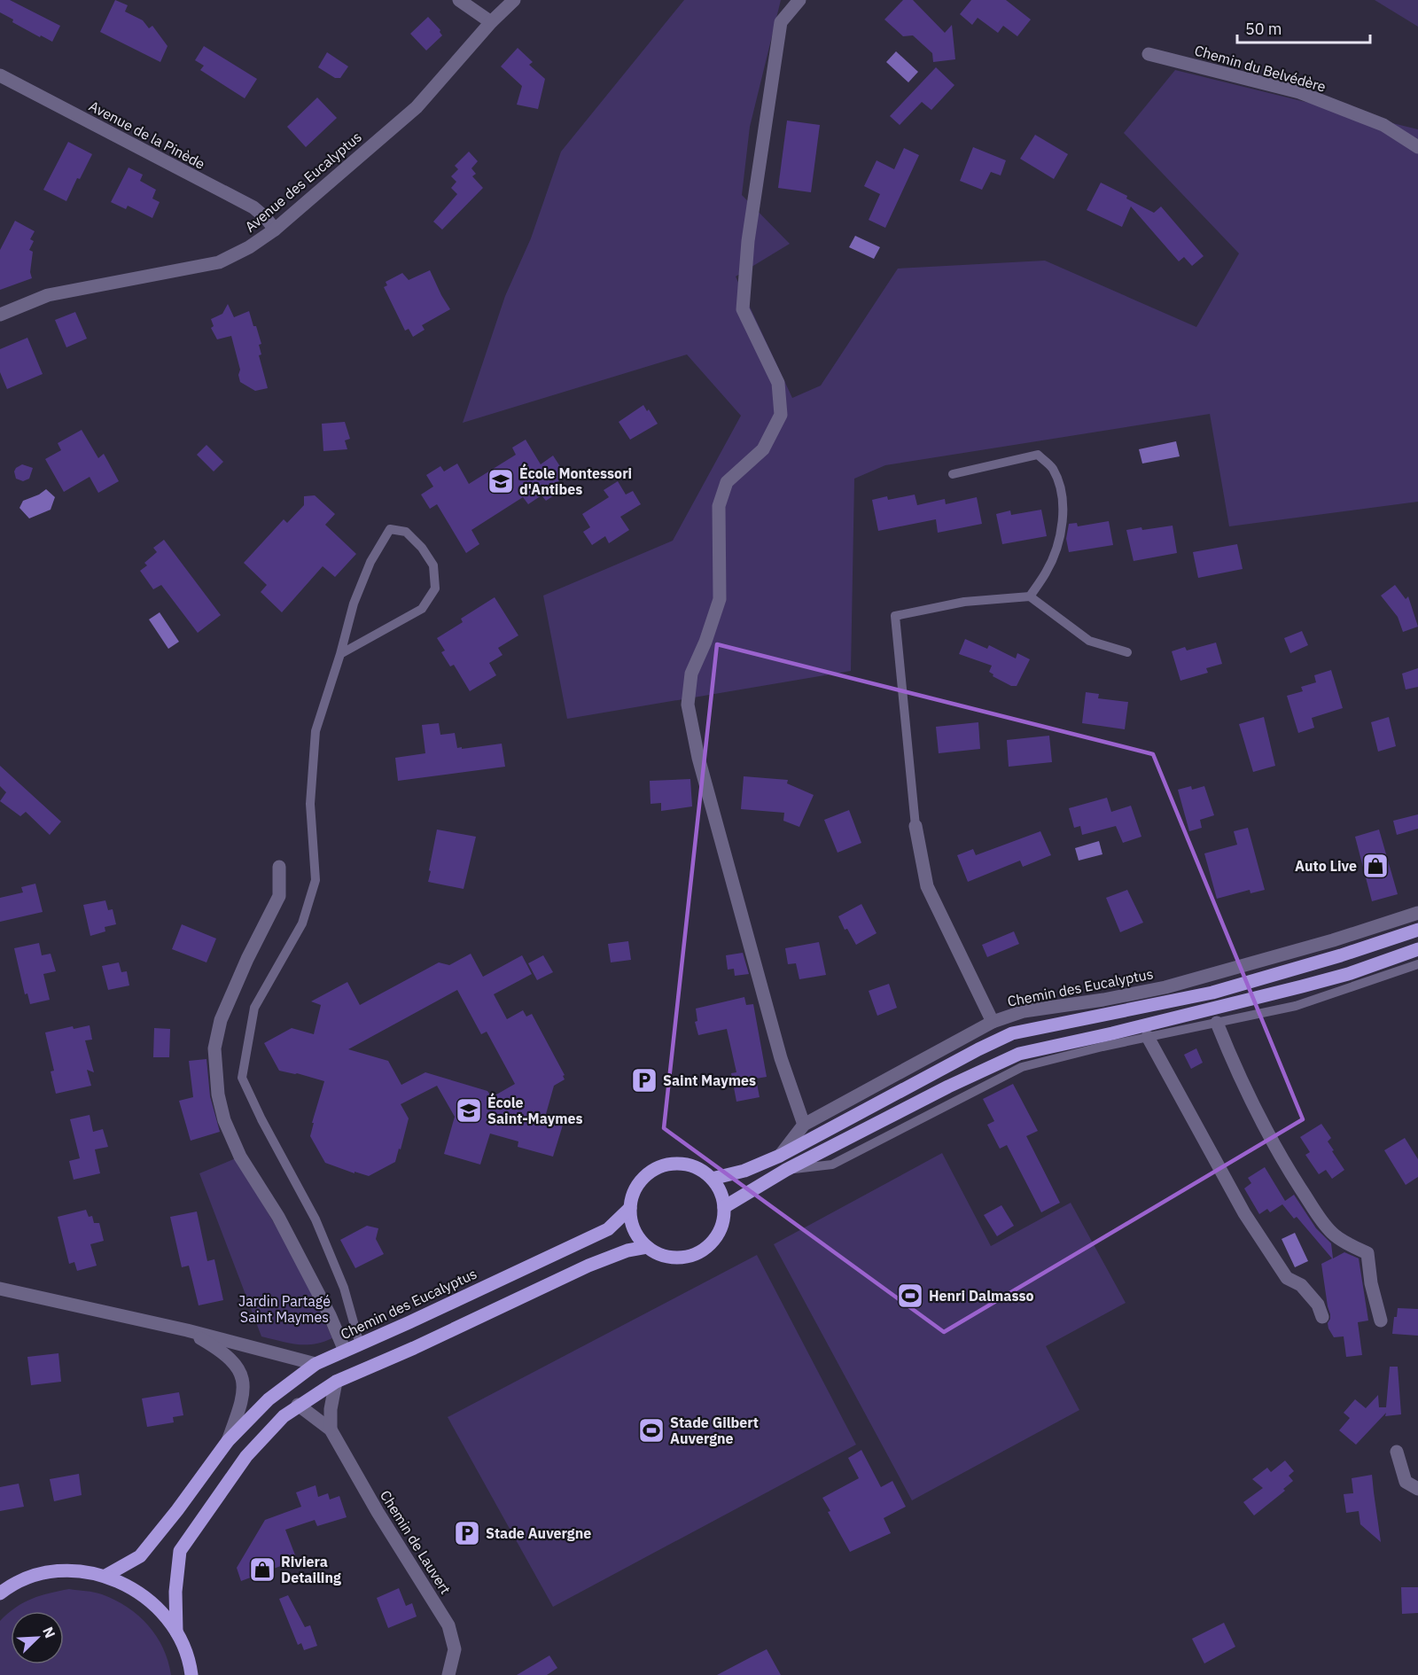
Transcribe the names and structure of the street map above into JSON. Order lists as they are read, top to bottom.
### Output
{
  "streets": {
    "main road": ["Chemin des Eucalyptus"],
    "street": [
      "Chemin du Belvédère",
      "Avenue de la Pinède",
      "Avenue des Eucalyptus",
      "Chemin de Lauvert"
    ]
  },
  "crossings": [
    ["Avenue de la Pinède", "Avenue des Eucalyptus"]
  ],
  "parks": ["Jardin Partagé Saint Maymes"],
  "places": {
    "school or university": ["École Montessori d'Antibes", "École Saint-Maymes"],
    "shop": ["Auto Live", "Riviera Detailing"],
    "parking": ["Saint Maymes", "Stade Auvergne"],
    "sports": ["Henri Dalmasso", "Stade Gilbert Auvergne"]
  },
  "scale_bar": "50 m",
  "north": "top right"
}
